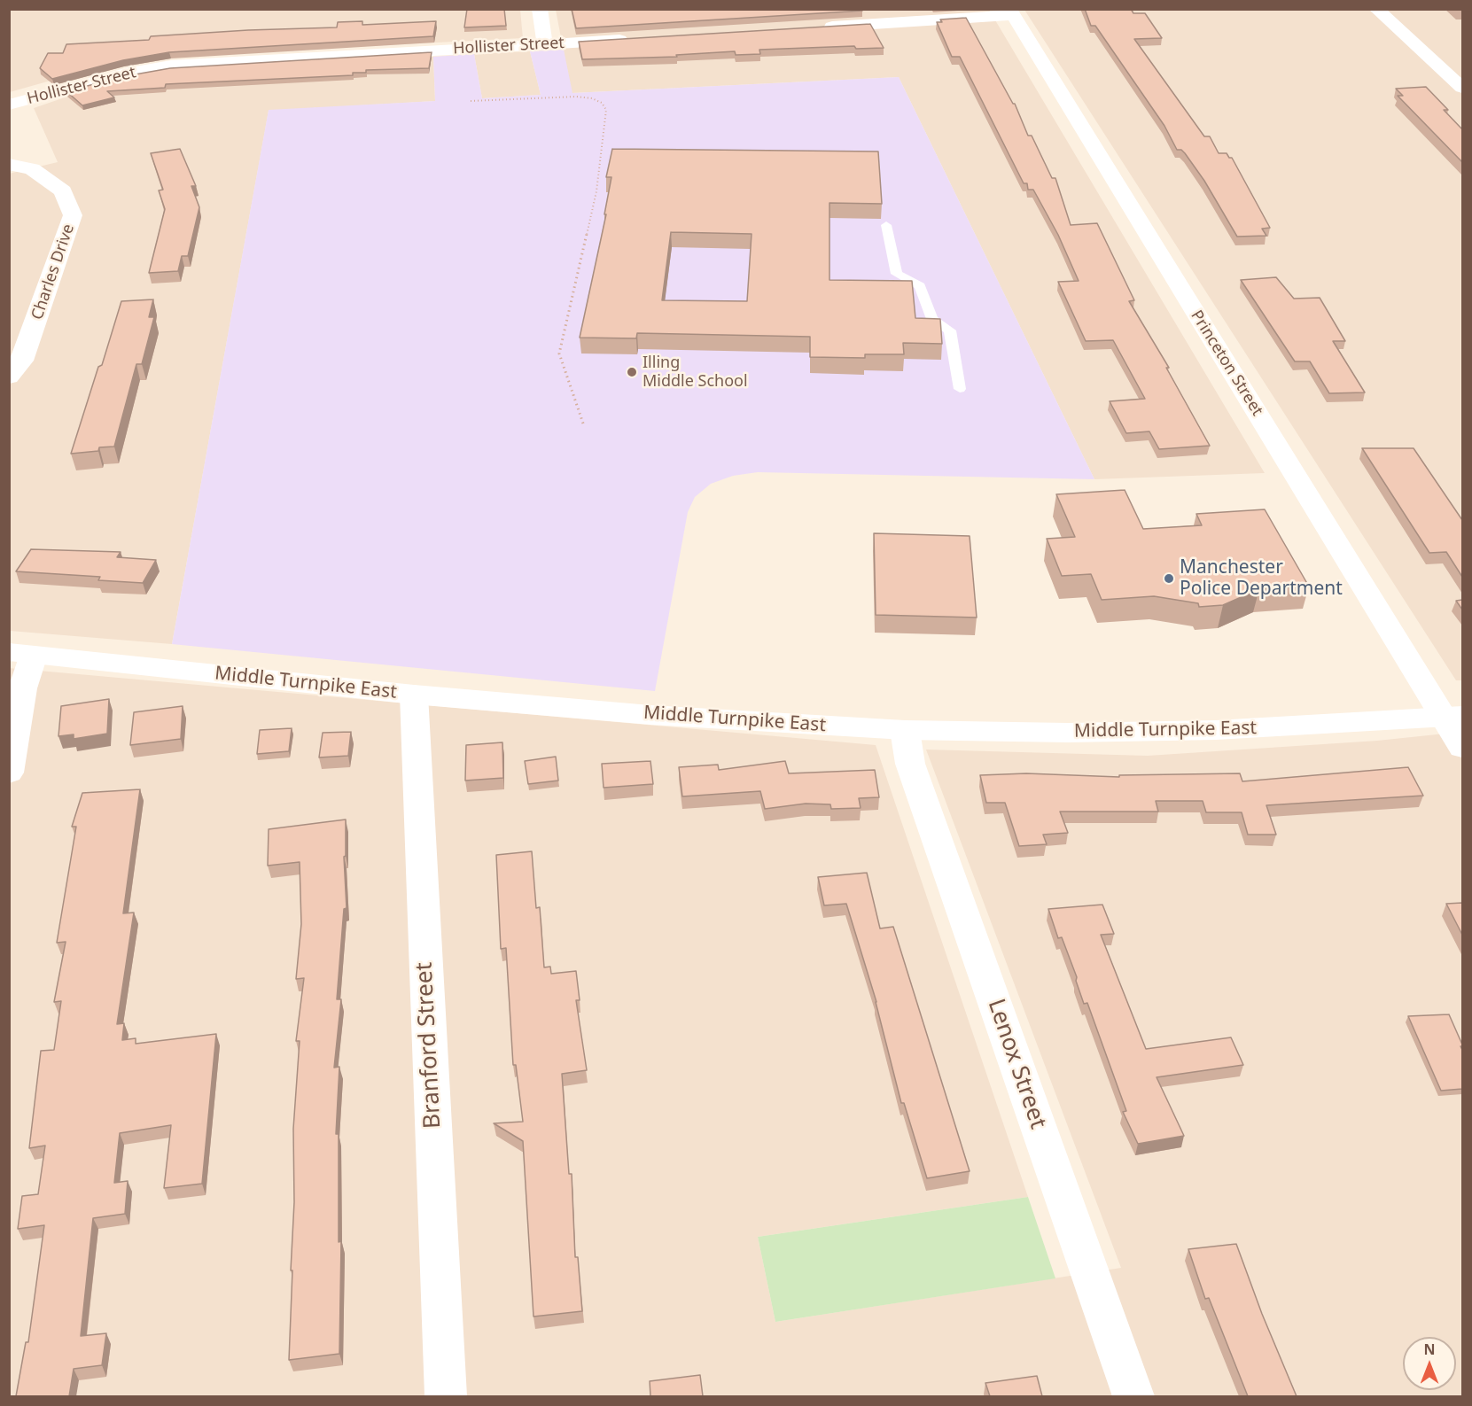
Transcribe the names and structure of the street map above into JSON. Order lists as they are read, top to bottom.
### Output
{
  "streets": {
    "street": [
      "Hollister Street",
      "Charles Drive",
      "Princeton Street",
      "Middle Turnpike East",
      "Branford Street",
      "Lenox Street"
    ]
  },
  "crossings": [
    ["Princeton Street", "Middle Turnpike East"],
    ["Middle Turnpike East", "Branford Street"],
    ["Middle Turnpike East", "Lenox Street"]
  ],
  "places": ["Illing Middle School", "Manchester Police Department"],
  "north": "top"
}
